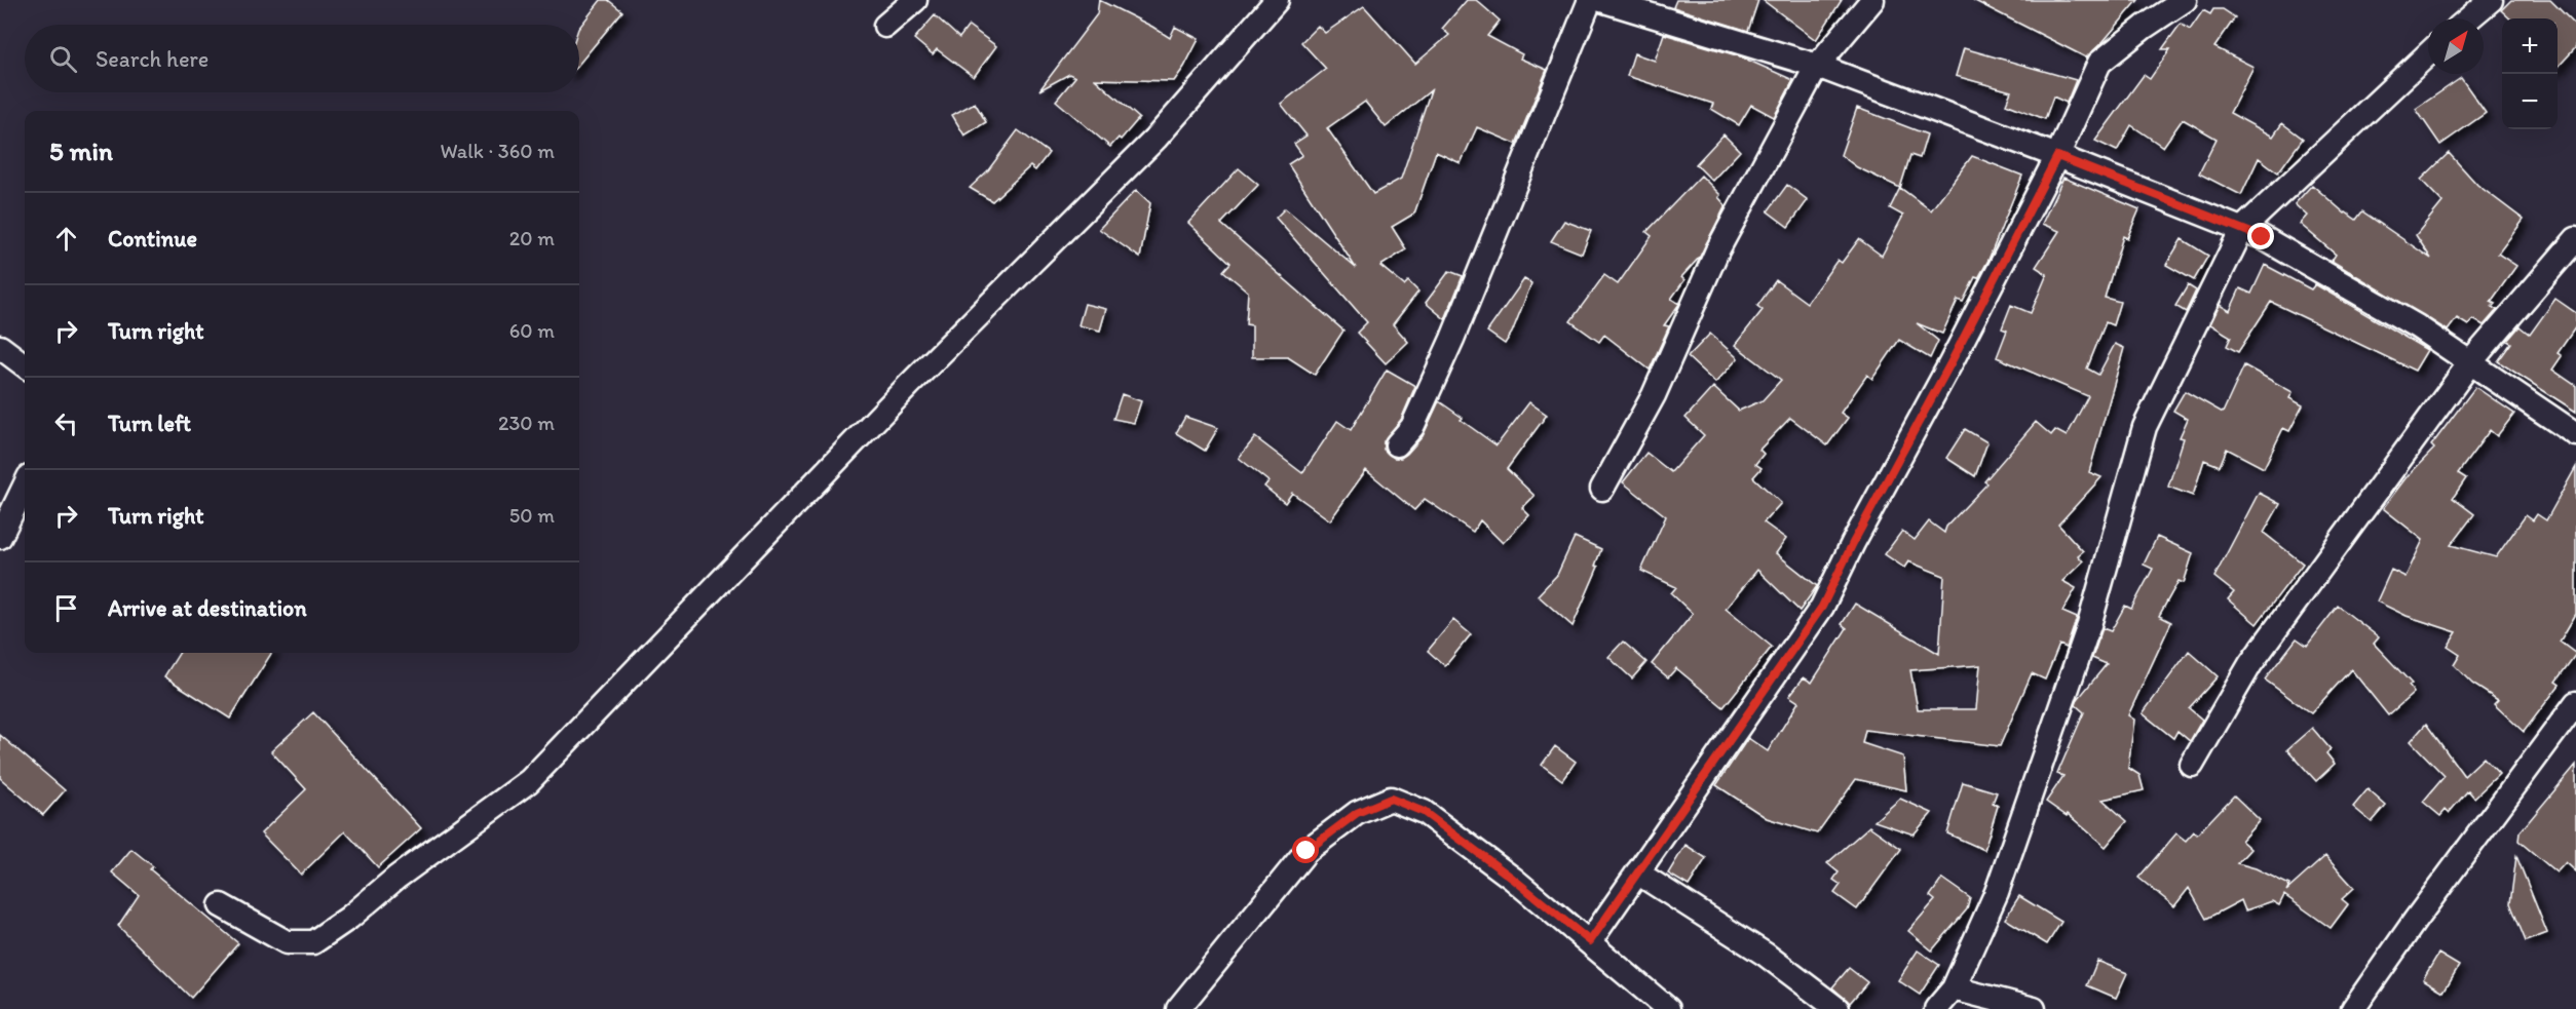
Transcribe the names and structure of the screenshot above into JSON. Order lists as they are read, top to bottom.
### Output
{
  "north": "top right",
  "page": {
    "map_buttons": ["+", "−"],
    "search": "Search here",
    "heading": ["5 min", "Walk · 360 m"],
    "list": [
      ["Continue", "20 m"],
      ["Turn right", "60 m"],
      ["Turn left", "230 m"],
      ["Turn right", "50 m"],
      "Arrive at destination"
    ]
  }
}
